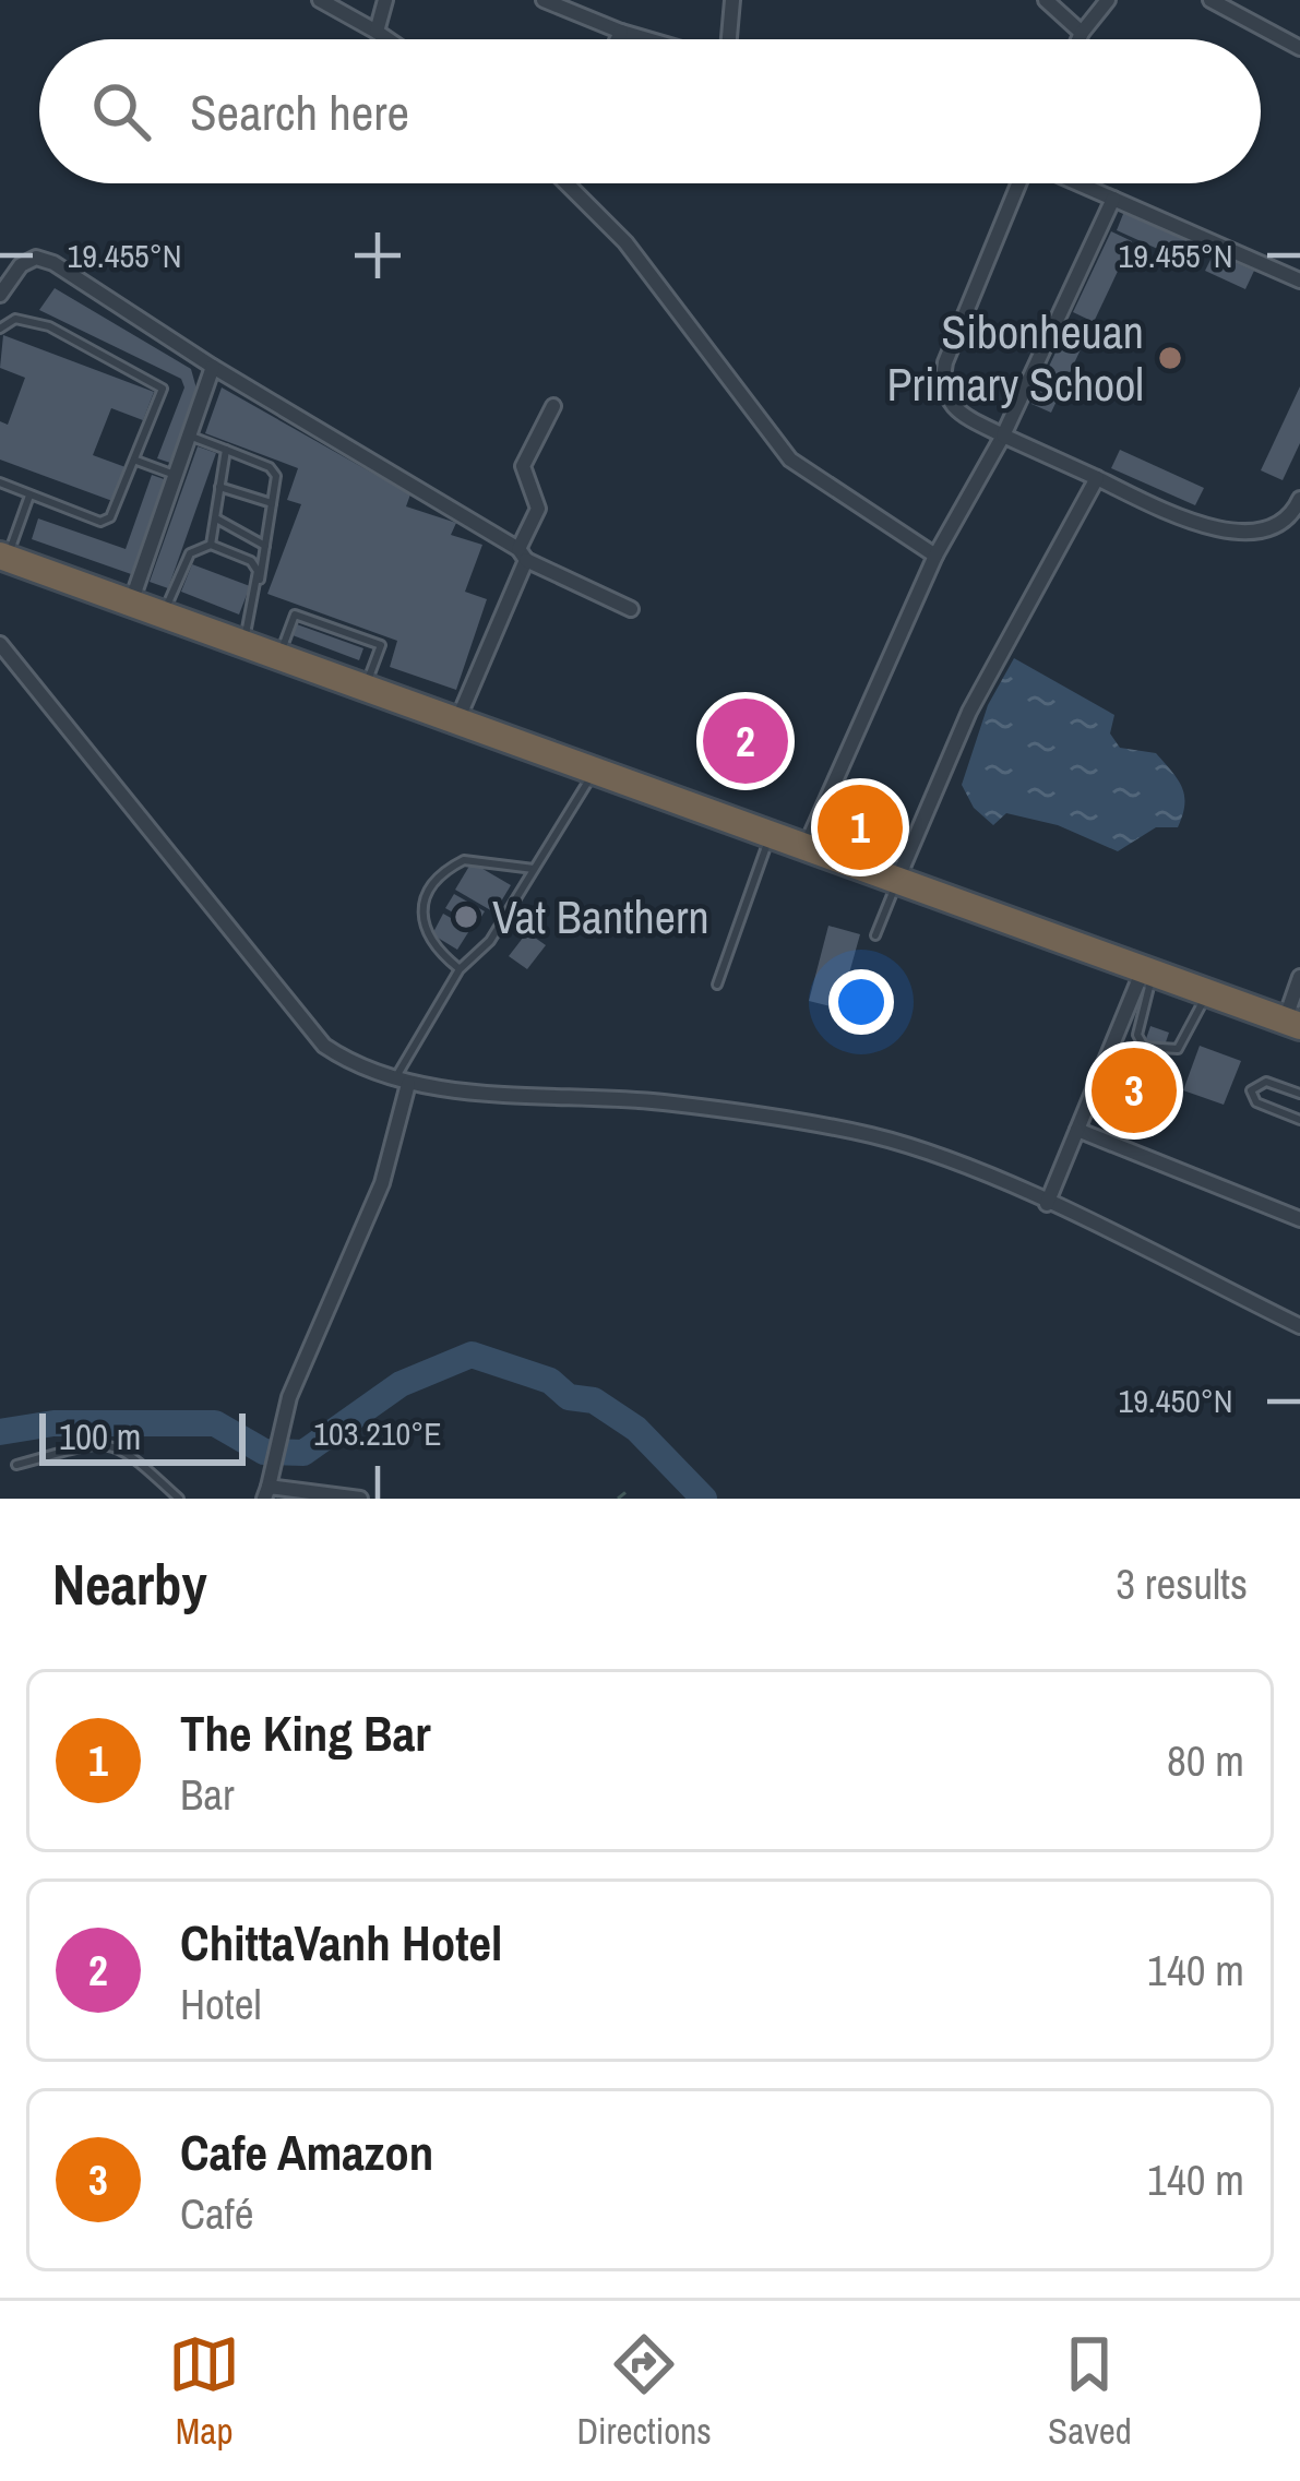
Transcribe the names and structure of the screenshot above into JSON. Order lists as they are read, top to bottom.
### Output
{
  "places": ["Sibonheuan Primary School", "Vat Banthern"],
  "scale_bar": "100 m",
  "page": {
    "search": "Search here",
    "pins": ["2", "1", "3"],
    "scale": "100 m",
    "heading": ["Nearby", "3 results"],
    "list": [
      {
        "mark": "1",
        "name": "The King Bar",
        "note": "Bar",
        "value": "80 m"
      },
      {
        "mark": "2",
        "name": "ChittaVanh Hotel",
        "note": "Hotel",
        "value": "140 m"
      },
      {
        "mark": "3",
        "name": "Cafe Amazon",
        "note": "Café",
        "value": "140 m"
      }
    ],
    "nav": ["Map", "Directions", "Saved"]
  },
  "coordinates": ["19.455°N", "19.450°N", "103.210°E"]
}
